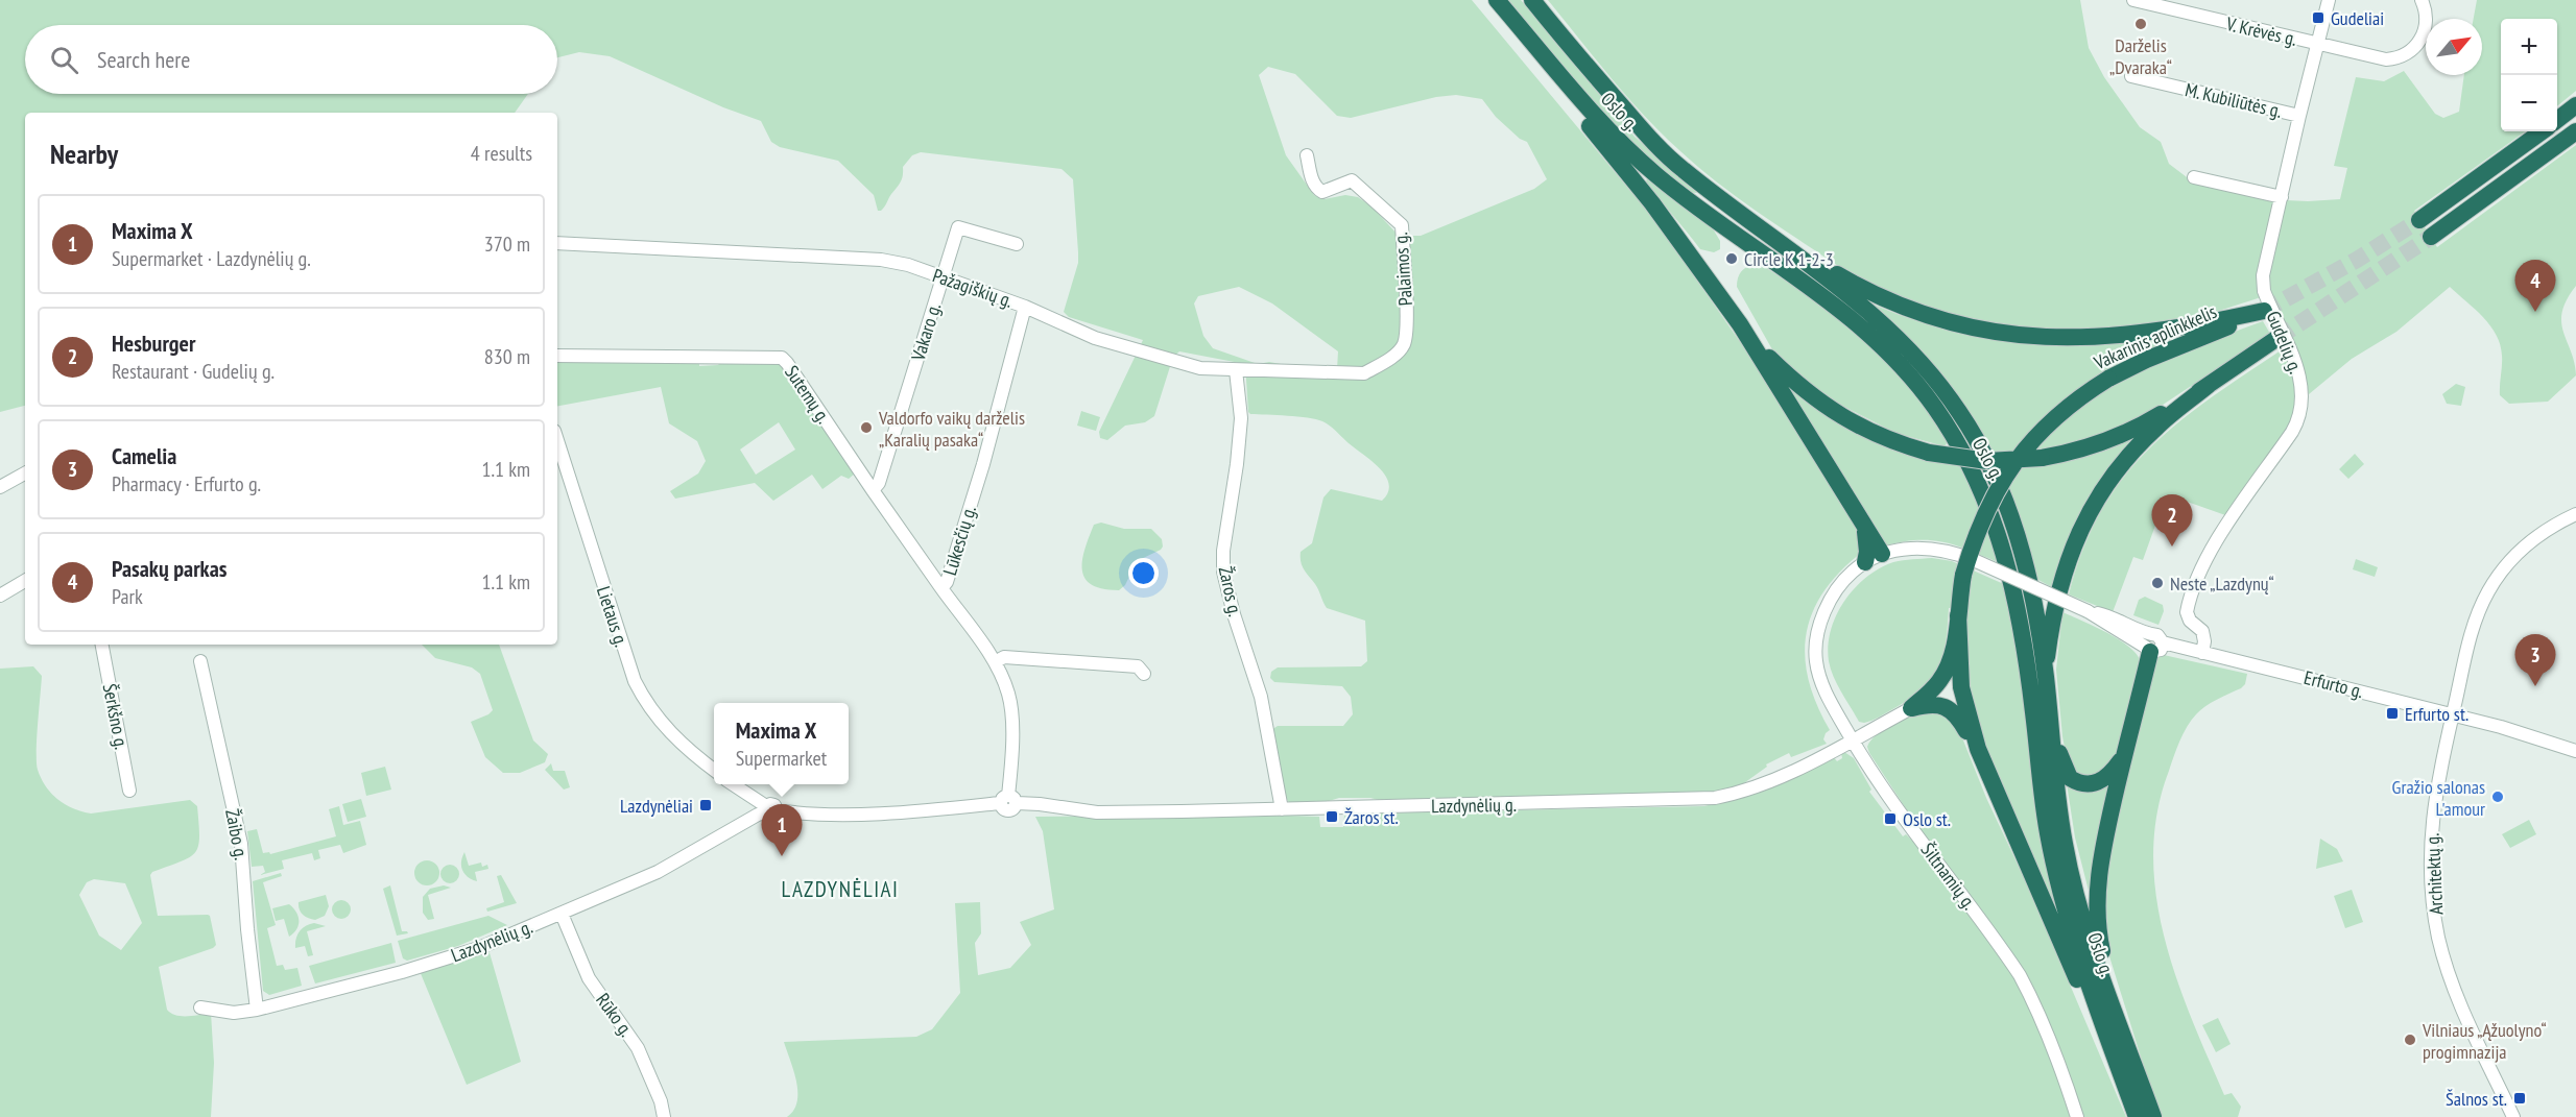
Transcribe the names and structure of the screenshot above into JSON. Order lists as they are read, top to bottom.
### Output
{
  "streets": {
    "highway": ["Oslo g.", "Vakarinis aplinkkelis"],
    "street": [
      "V. Krėvės g.",
      "M. Kubiliūtės g.",
      "Palaimos g.",
      "Pažagiškių g.",
      "Vakaro g.",
      "Gudelių g.",
      "Sutemų g.",
      "Lūkesčių g.",
      "Žaros g.",
      "Lietaus g.",
      "Erfurto g.",
      "Šerkšno g.",
      "Lazdynėlių g.",
      "Žaibo g.",
      "Architektų g.",
      "Šiltnamių g.",
      "Rūko g."
    ]
  },
  "crossings": [
    ["V. Krėvės g.", "Gudelių g."],
    ["M. Kubiliūtės g.", "Gudelių g."],
    ["Oslo g.", "Vakarinis aplinkkelis"],
    ["Palaimos g.", "Pažagiškių g."],
    ["Pažagiškių g.", "Vakaro g."],
    ["Pažagiškių g.", "Lūkesčių g."],
    ["Pažagiškių g.", "Žaros g."],
    ["Vakaro g.", "Sutemų g."],
    ["Gudelių g.", "Erfurto g."],
    ["Sutemų g.", "Lūkesčių g."],
    ["Lūkesčių g.", "Lazdynėlių g."],
    ["Žaros g.", "Lazdynėlių g."],
    ["Erfurto g.", "Architektų g."],
    ["Erfurto g.", "Šiltnamių g."],
    ["Lazdynėlių g.", "Žaibo g."],
    ["Lazdynėlių g.", "Šiltnamių g."],
    ["Lazdynėlių g.", "Rūko g."]
  ],
  "districts": ["LAZDYNĖLIAI"],
  "places": {
    "transit": [
      "Gudeliai",
      "Erfurto st.",
      "Lazdynėliai",
      "Žaros st.",
      "Oslo st.",
      "Šalnos st."
    ],
    "other": [
      "Darželis „Dvaraka“",
      "Circle K 1-2-3",
      "Valdorfo vaikų darželis „Karalių pasaka“",
      "Neste „Lazdynų“",
      "Gražio salonas L'amour",
      "Vilniaus „Ąžuolyno“ progimnazija"
    ]
  },
  "north": "top right",
  "page": {
    "map_buttons": ["+", "−"],
    "search": "Search here",
    "heading": ["Nearby", "4 results"],
    "list": [
      {
        "mark": "1",
        "name": "Maxima X",
        "note": "Supermarket · Lazdynėlių g.",
        "value": "370 m"
      },
      {
        "mark": "2",
        "name": "Hesburger",
        "note": "Restaurant · Gudelių g.",
        "value": "830 m"
      },
      {
        "mark": "3",
        "name": "Camelia",
        "note": "Pharmacy · Erfurto g.",
        "value": "1.1 km"
      },
      {
        "mark": "4",
        "name": "Pasakų parkas",
        "note": "Park",
        "value": "1.1 km"
      }
    ],
    "pins": [
      "4",
      "2",
      "3",
      "1"
    ],
    "popup": ["Maxima X", "Supermarket"]
  }
}
